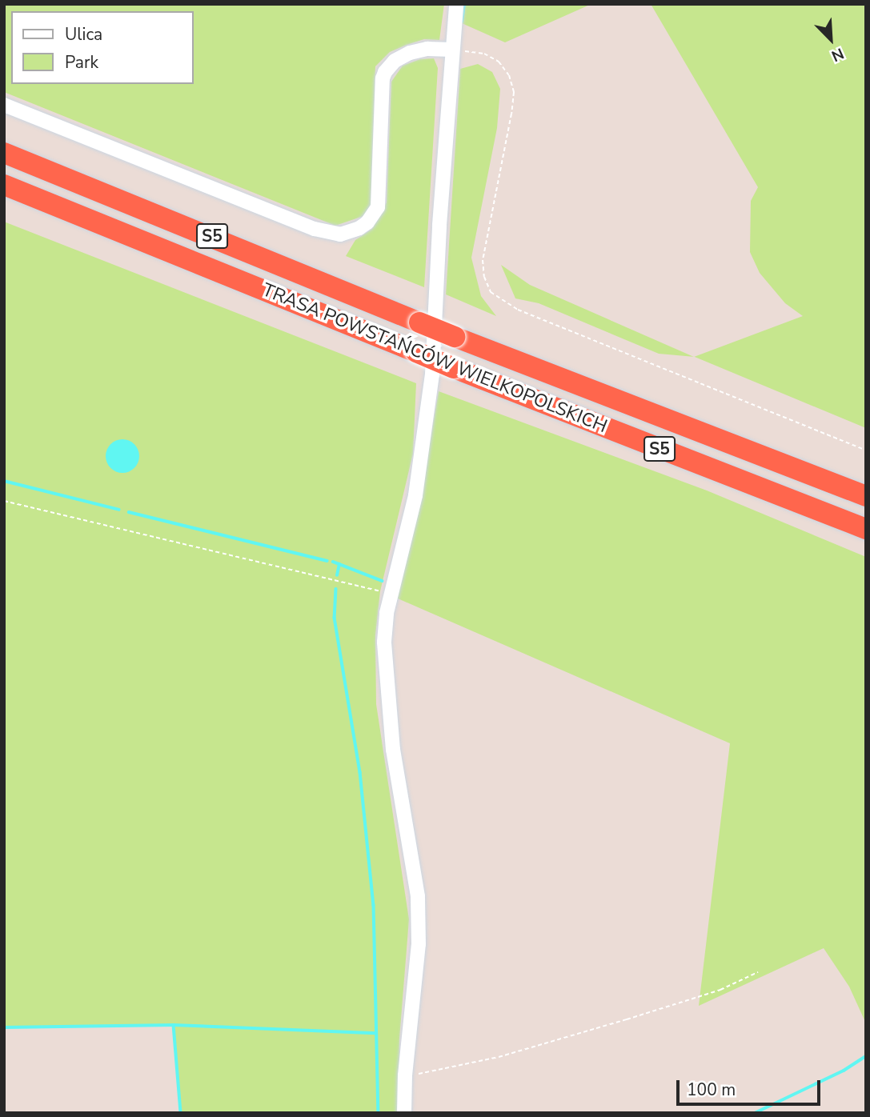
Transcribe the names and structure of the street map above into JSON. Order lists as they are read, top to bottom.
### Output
{
  "streets": {
    "highway": ["S5", "TRASA POWSTAŃCÓW WIELKOPOLSKICH"]
  },
  "legend": ["Ulica", "Park"],
  "scale_bar": "100 m",
  "north": "bottom right"
}
